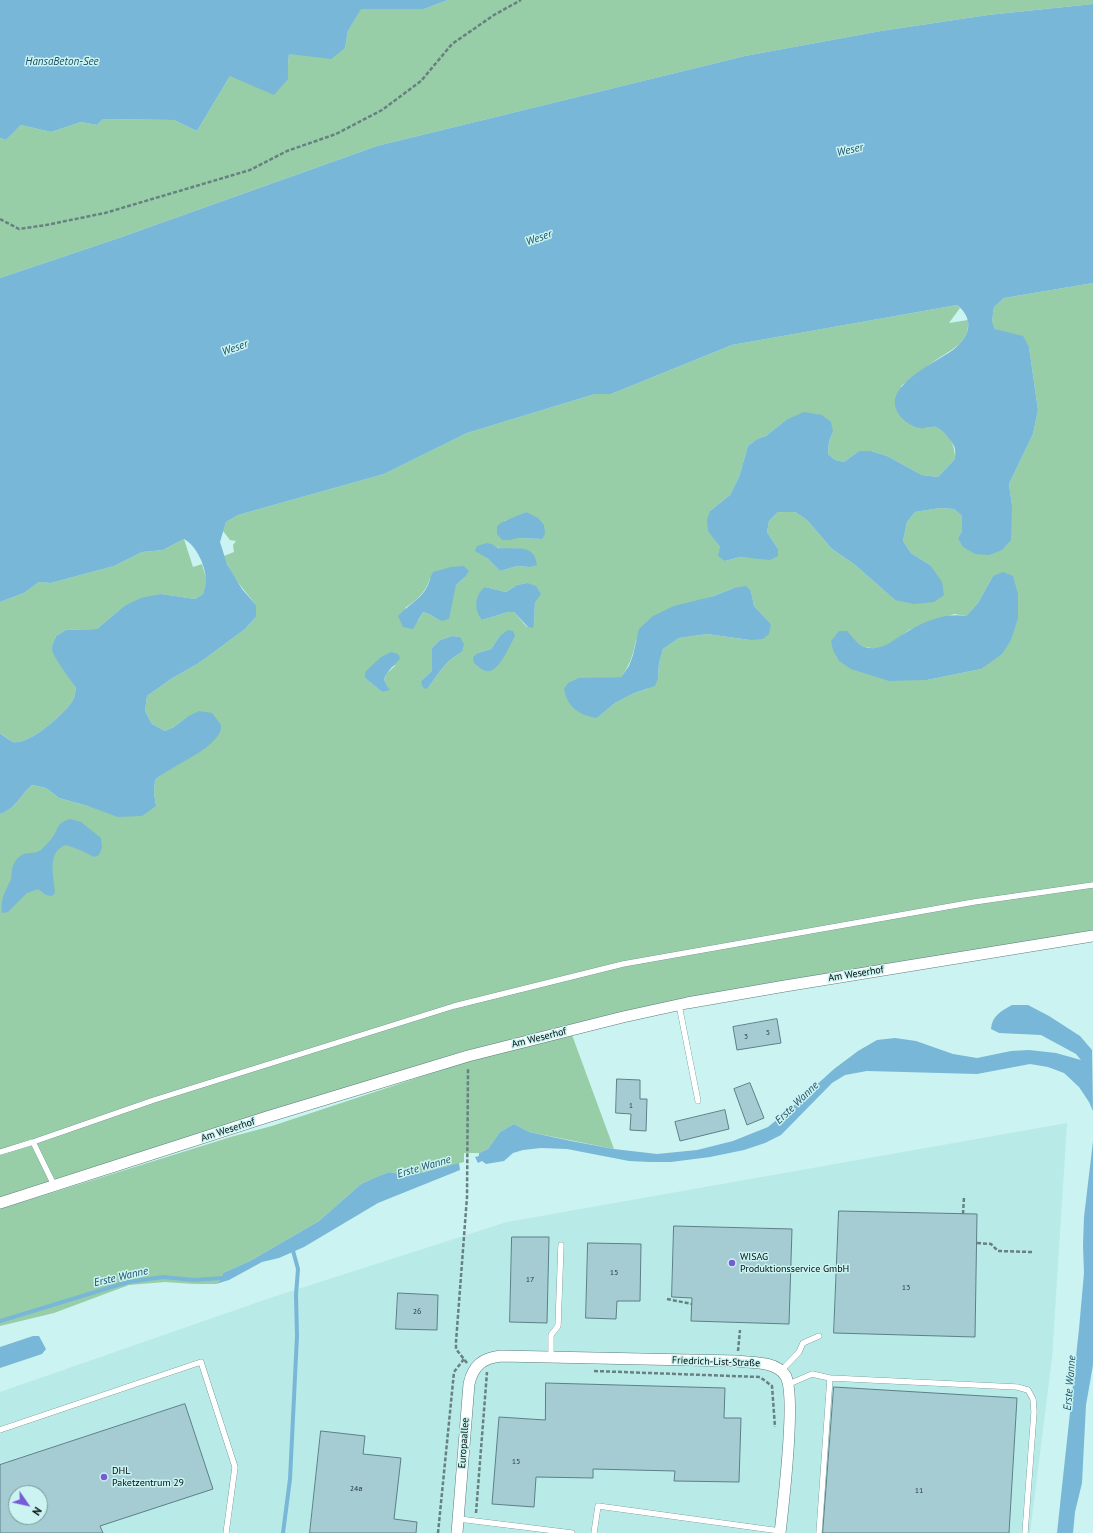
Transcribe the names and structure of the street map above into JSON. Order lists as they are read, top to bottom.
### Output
{
  "streets": {
    "street": ["Am Weserhof", "Friedrich-List-Straße", "Europaallee"]
  },
  "water": ["HansaBeton-See", "Weser", "Erste Wanne"],
  "places": ["WISAG Produktionsservice GmbH", "DHL Paketzentrum 29"],
  "house_numbers": [
    "5",
    "3",
    "1",
    "15",
    "17",
    "13",
    "26",
    "15",
    "24a",
    "11"
  ],
  "north": "bottom right"
}
